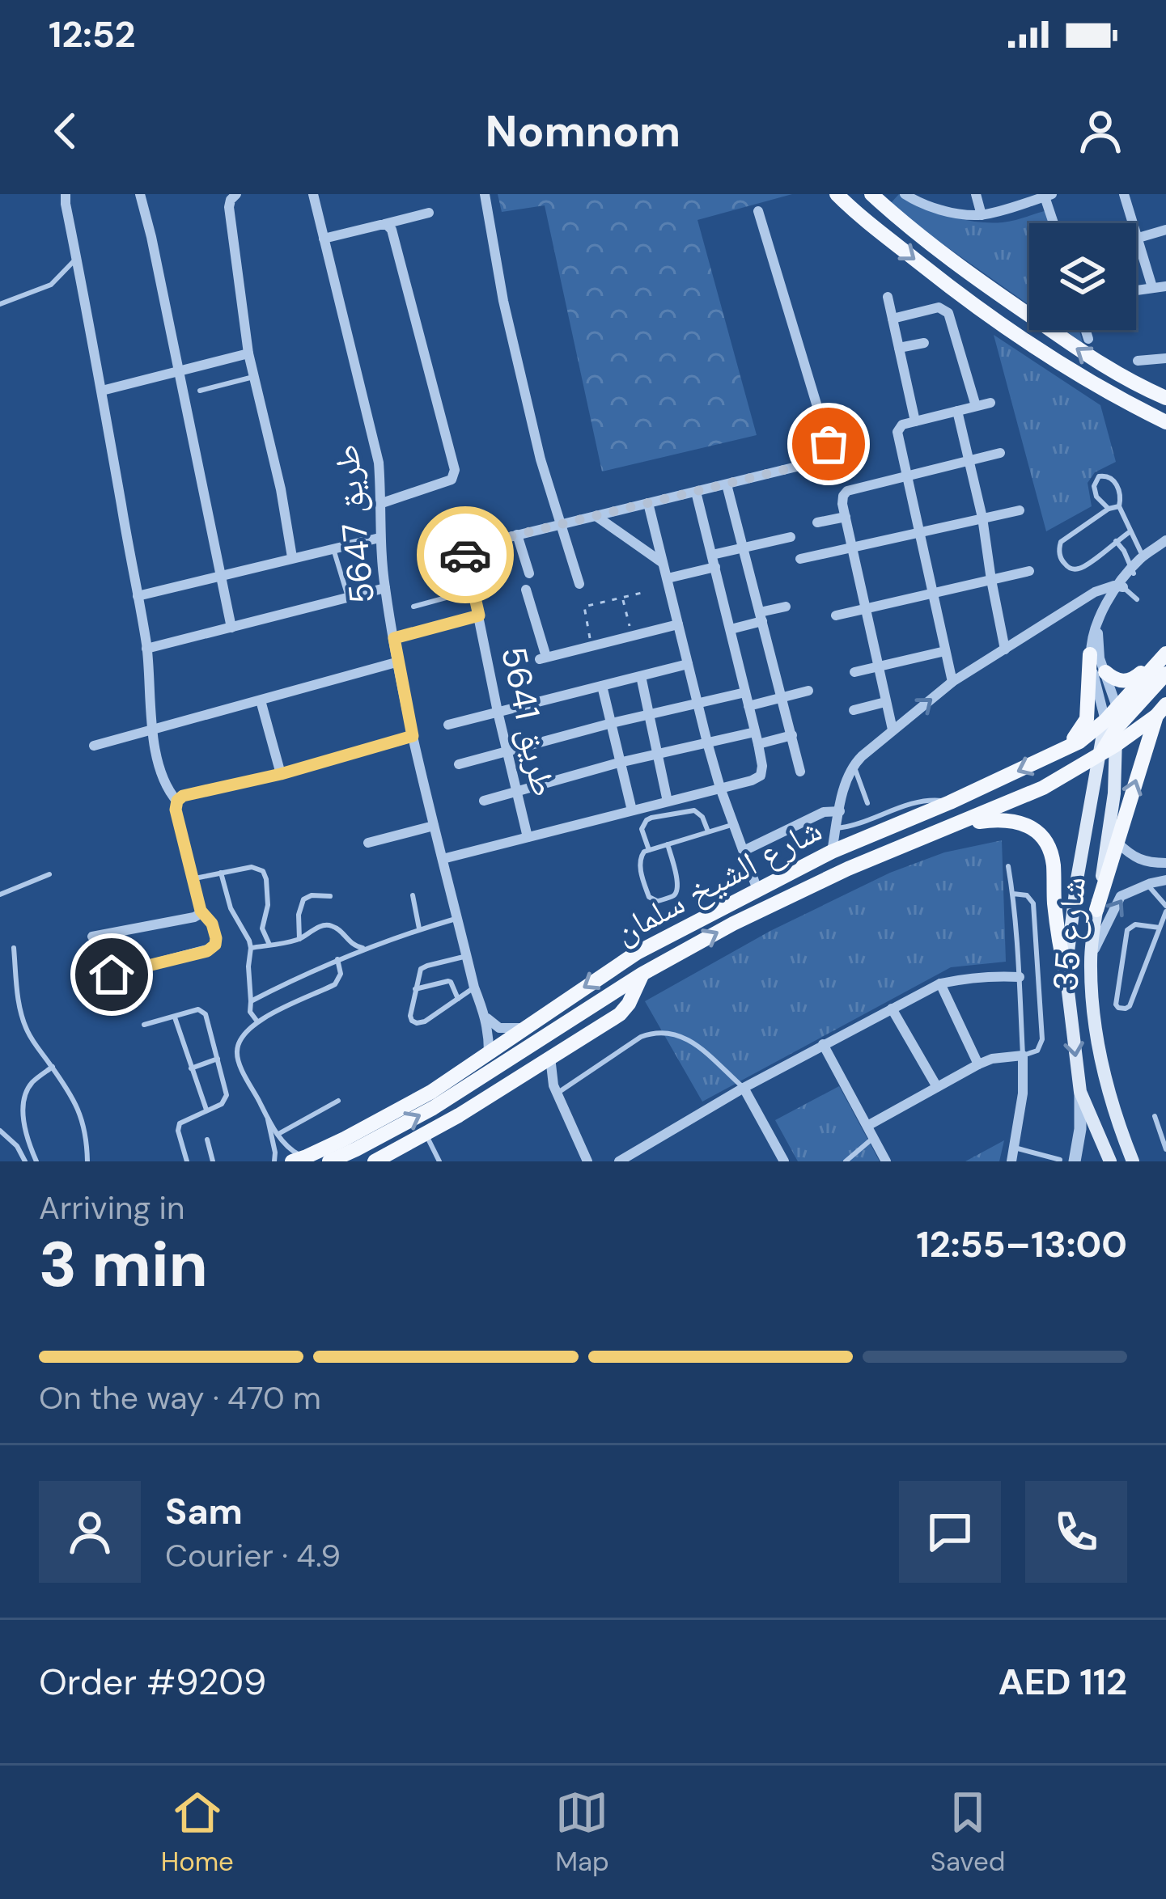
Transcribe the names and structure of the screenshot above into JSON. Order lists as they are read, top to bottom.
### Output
{
  "streets": {
    "main road": ["شارع الشيخ سلمان", "شارع 35"],
    "street": ["طريق 5647", "طريق 5641"]
  },
  "crossings": [
    ["طريق 5647", "شارع الشيخ سلمان"],
    ["شارع الشيخ سلمان", "شارع 35"]
  ],
  "page": {
    "status": "12:52",
    "header": "Nomnom",
    "heading": ["3 min", "Arriving in", "12:55–13:00"],
    "panel": [
      "Sam",
      "Courier · 4.9",
      "Order #9209",
      "AED 112"
    ],
    "bar": "On the way · 470 m",
    "tabs": ["Home", "Map", "Saved"]
  }
}
